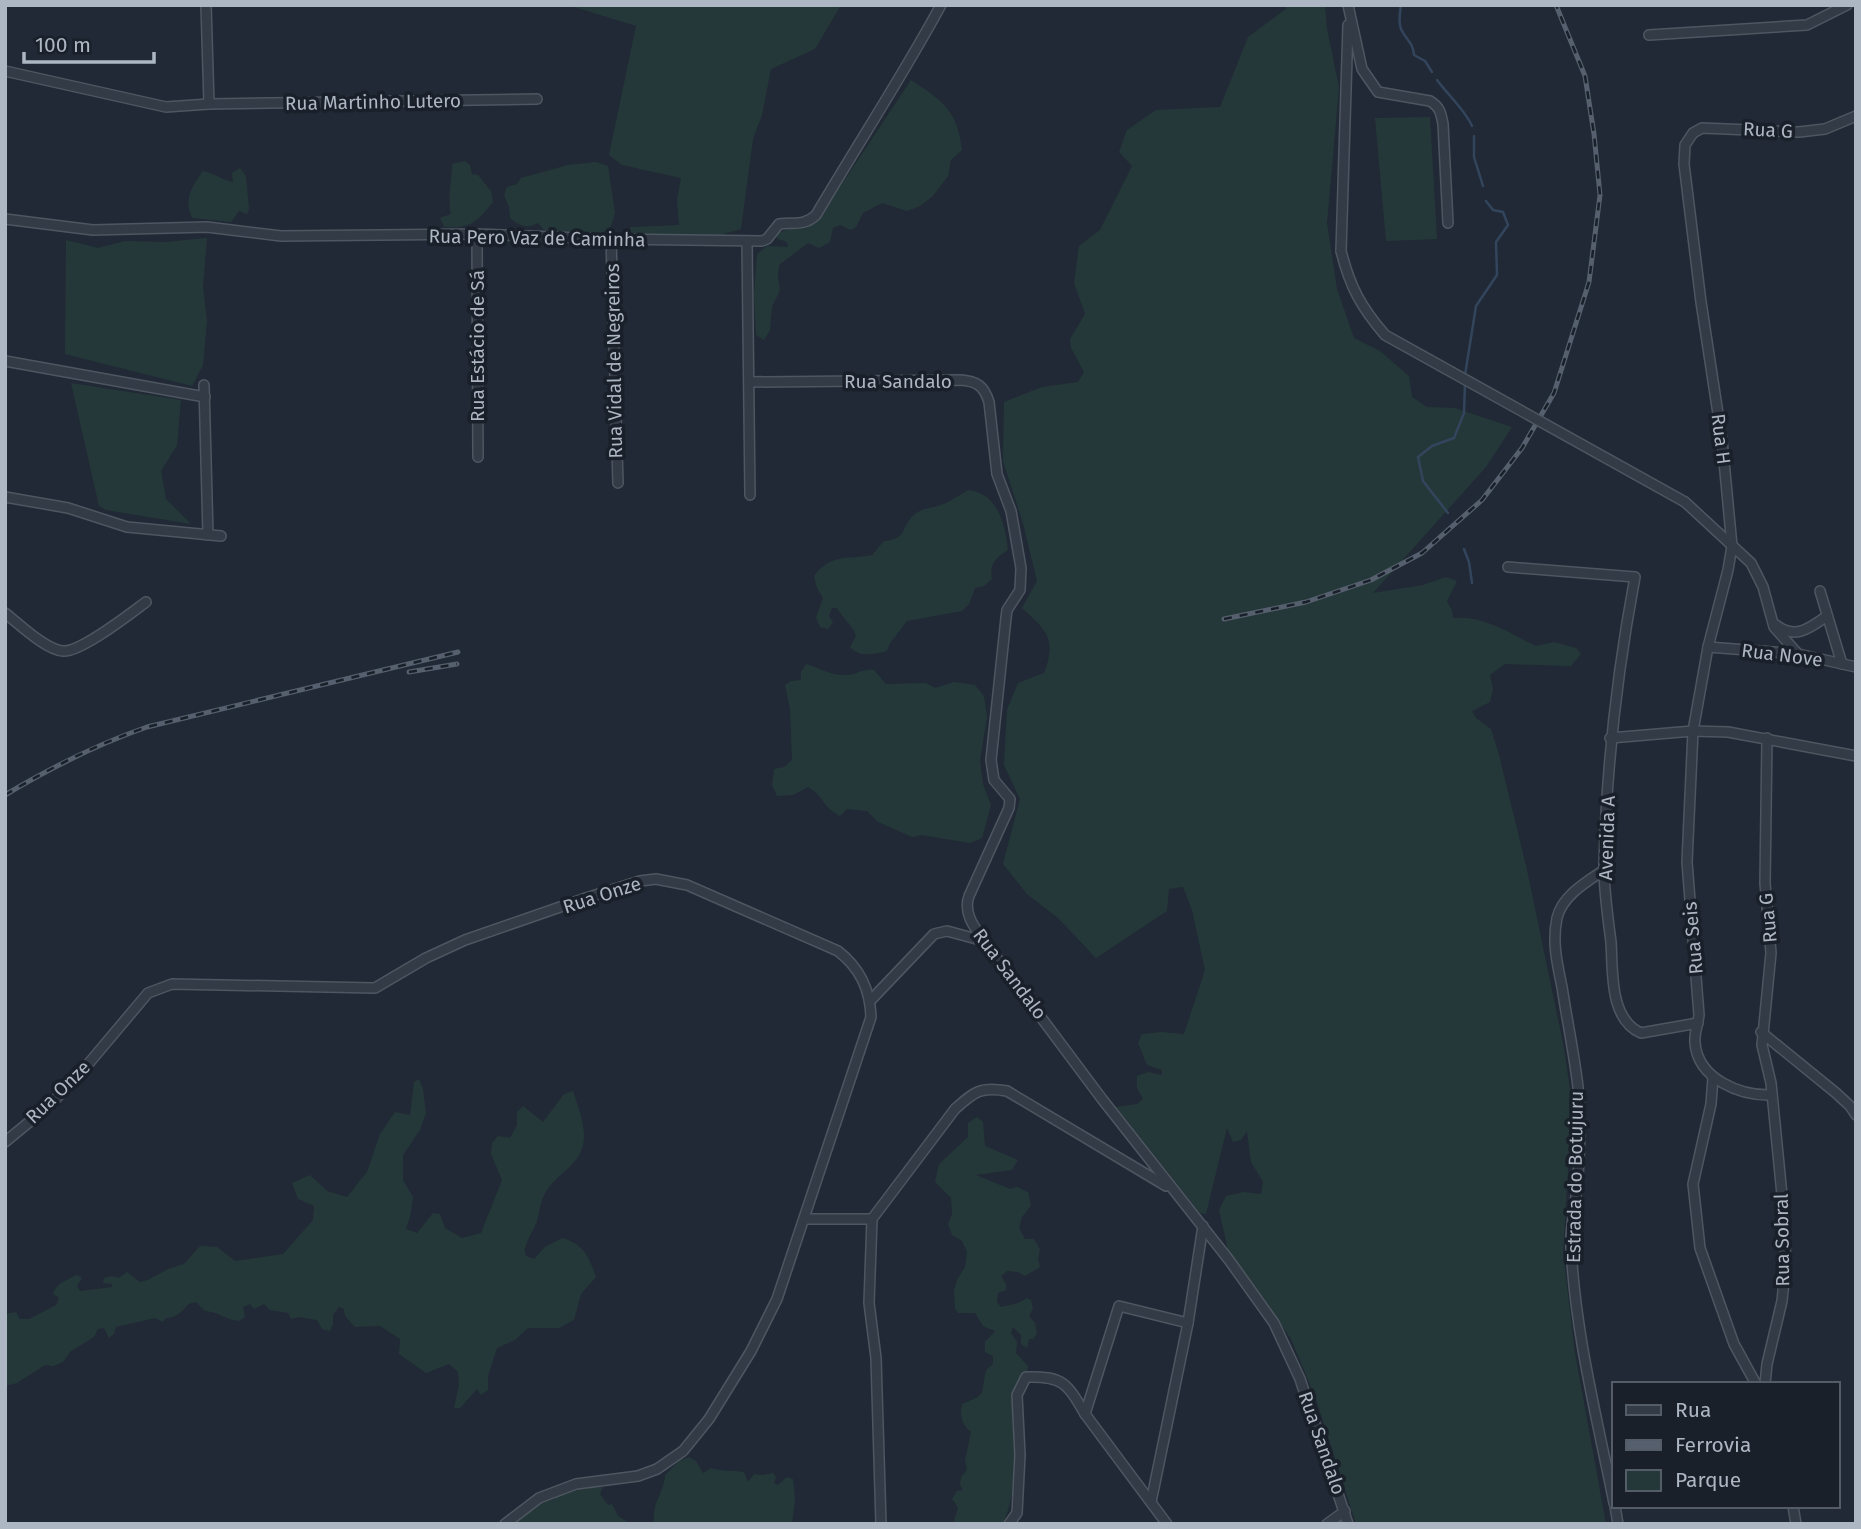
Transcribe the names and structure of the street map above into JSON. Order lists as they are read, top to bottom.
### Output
{
  "streets": {
    "street": [
      "Rua Martinho Lutero",
      "Rua G",
      "Rua Pero Vaz de Caminha",
      "Rua Estácio de Sá",
      "Rua Vidal de Negreiros",
      "Rua Sandalo",
      "Rua H",
      "Rua Nove",
      "Avenida A",
      "Rua Onze",
      "Rua Seis",
      "Estrada do Botujuru",
      "Rua Sobral"
    ]
  },
  "crossings": [
    ["Rua G", "Rua H"],
    ["Rua G", "Rua Sobral"],
    ["Rua Pero Vaz de Caminha", "Rua Estácio de Sá"],
    ["Rua Pero Vaz de Caminha", "Rua Vidal de Negreiros"],
    ["Rua H", "Rua Nove"],
    ["Rua H", "Rua Seis"],
    ["Avenida A", "Rua Seis"],
    ["Avenida A", "Estrada do Botujuru"]
  ],
  "legend": ["Rua", "Ferrovia", "Parque"],
  "scale_bar": "100 m"
}
